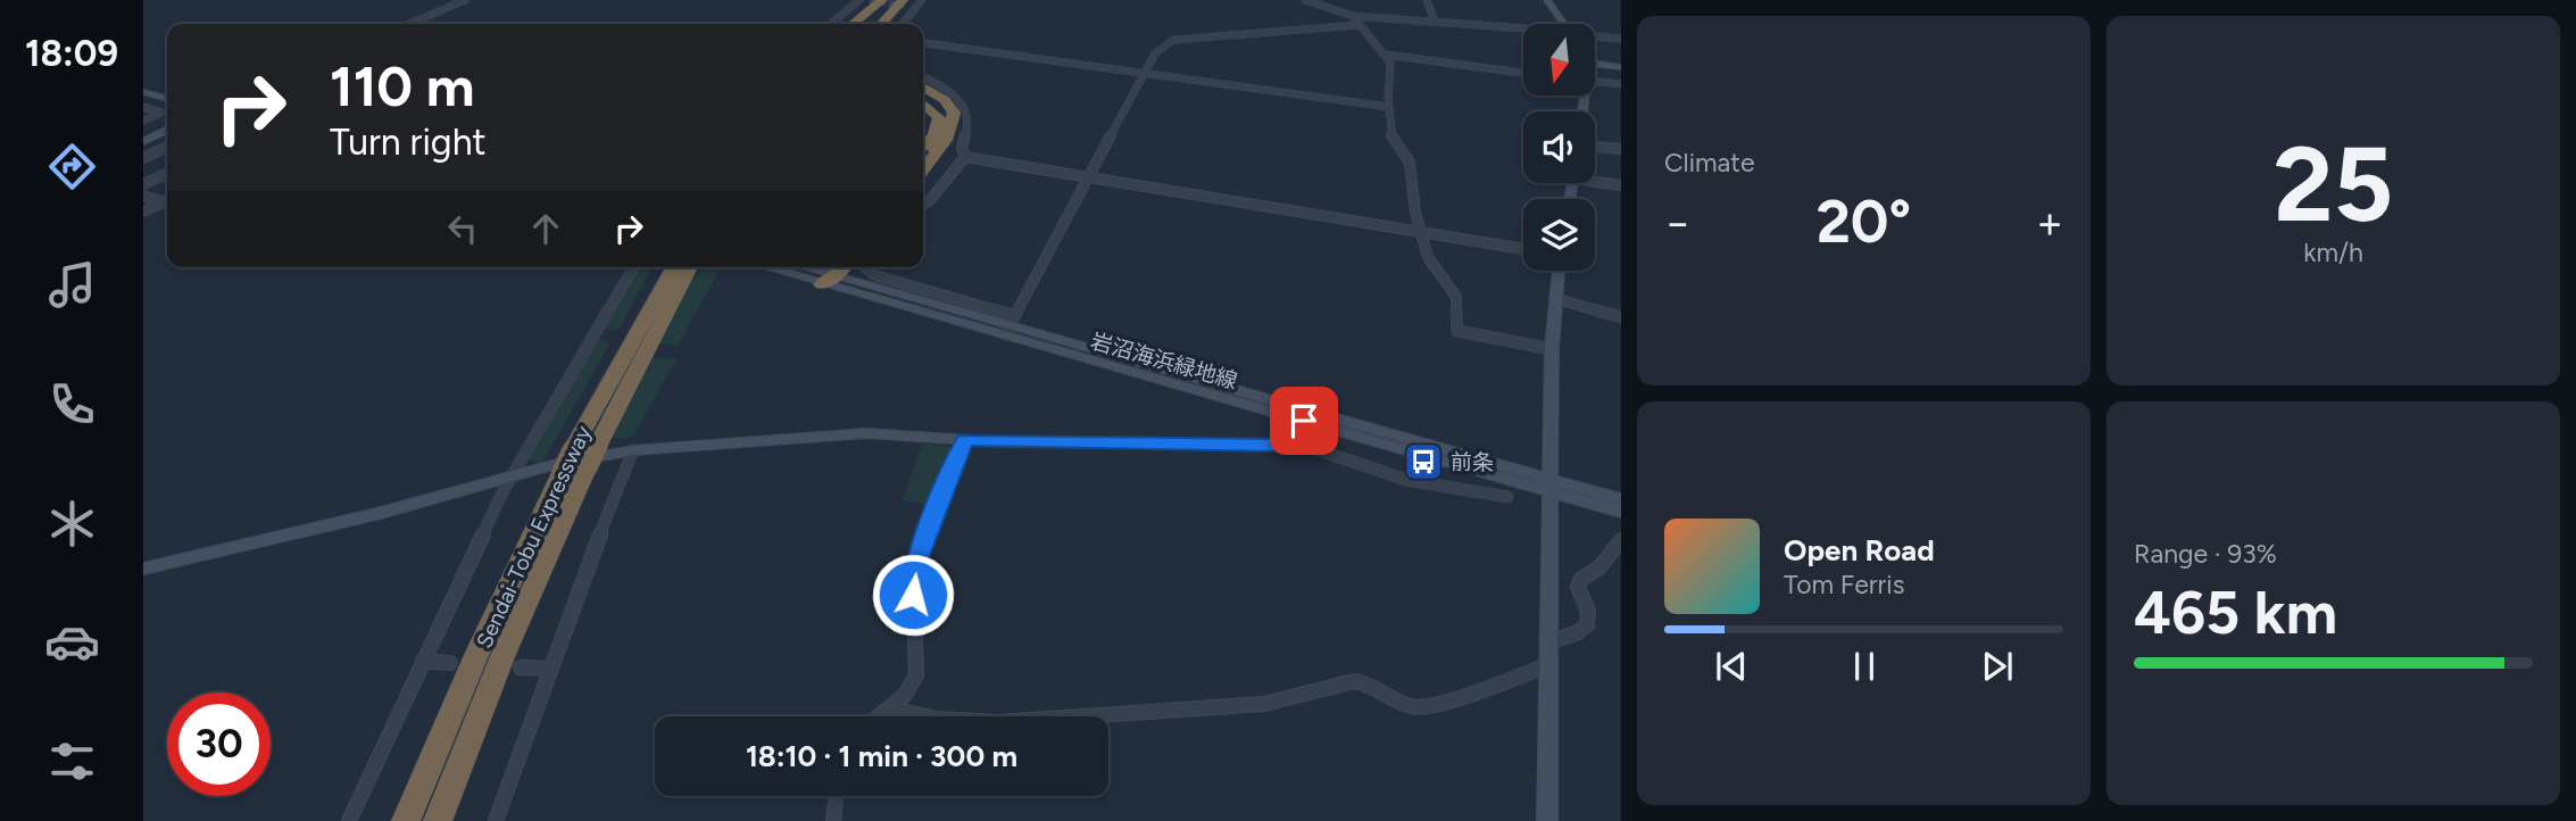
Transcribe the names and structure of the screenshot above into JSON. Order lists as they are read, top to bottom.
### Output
{
  "streets": {
    "highway": ["Sendai-Tobu Expressway"],
    "street": ["岩沼海浜緑地線"]
  },
  "places": {
    "bus stop": ["前条"]
  },
  "north": "bottom",
  "page": {
    "tabs": "18:09",
    "tile": [
      "Climate",
      ["25", "km/h"],
      ["Range · 93%", "465 km"]
    ],
    "turn": ["110 m", "Turn right"],
    "heat": ["−", "20°", "+"],
    "song": ["Open Road", "Tom Ferris"],
    "limit": "30",
    "trip": "18:10 · 1 min · 300 m"
  }
}
